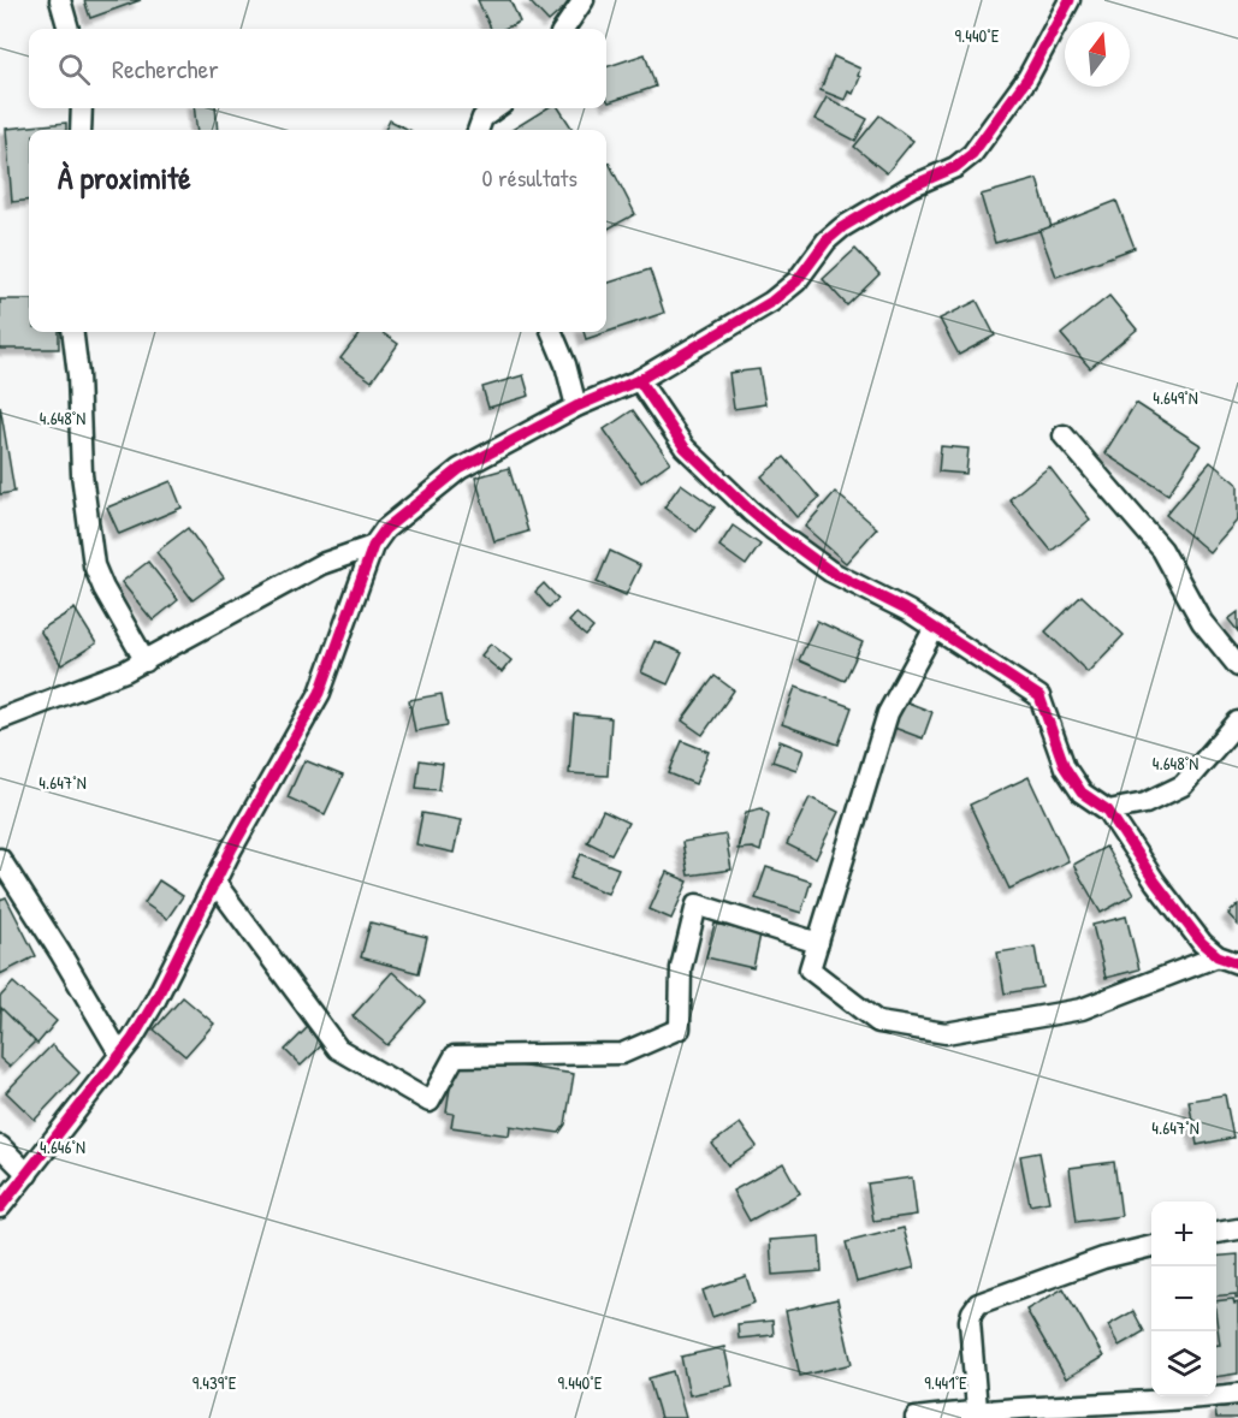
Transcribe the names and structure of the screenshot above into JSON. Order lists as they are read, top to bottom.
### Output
{
  "north": "top",
  "page": {
    "search": "Rechercher",
    "heading": ["À proximité", "0 résultats"],
    "map_buttons": ["+", "−"]
  },
  "coordinates": [
    "9.440°E",
    "4.649°N",
    "4.648°N",
    "4.647°N",
    "4.646°N",
    "9.439°E",
    "9.441°E"
  ]
}
